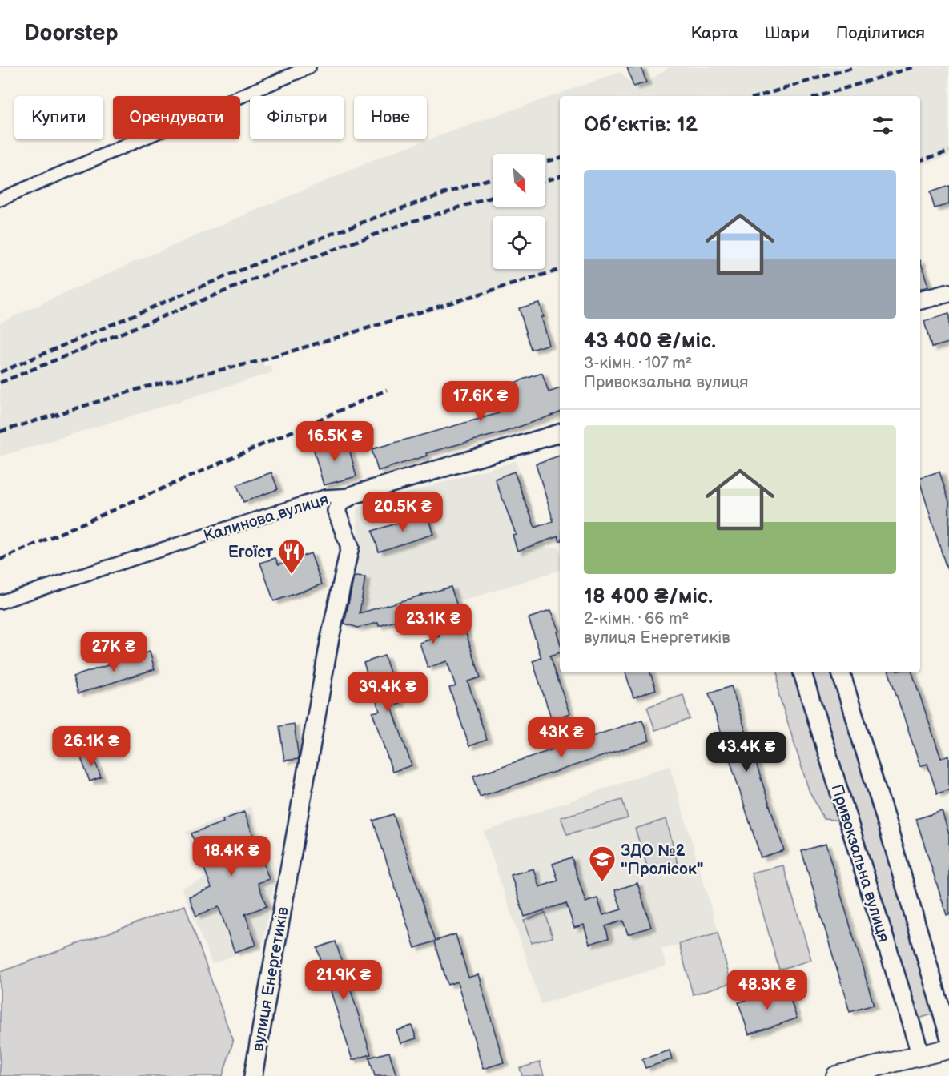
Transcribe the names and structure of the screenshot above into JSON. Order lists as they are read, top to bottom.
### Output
{
  "streets": {
    "street": ["Калинова вулиця", "Привокзальна вулиця", "вулиця Енергетиків"]
  },
  "crossings": [
    ["Калинова вулиця", "вулиця Енергетиків"]
  ],
  "places": {
    "restaurant": ["Егоїст"],
    "school or university": ["ЗДО №2 \"Пролісок\""]
  },
  "north": "bottom right",
  "page": {
    "header": "Doorstep",
    "nav": ["Карта", "Шари", "Поділитися"],
    "chip": [
      "Купити",
      "Орендувати",
      "Фільтри",
      "Нове"
    ],
    "heading": "Об’єктів: 12",
    "list": [
      {
        "name": "43 400 ₴/міс.",
        "note": "3-кімн. · 107 m² · Привокзальна вулиця"
      },
      {
        "name": "18 400 ₴/міс.",
        "note": "2-кімн. · 66 m² · вулиця Енергетиків"
      }
    ],
    "price": [
      "17.6K ₴",
      "16.5K ₴",
      "20.5K ₴",
      "23.1K ₴",
      "27K ₴",
      "39.4K ₴",
      "43K ₴",
      "26.1K ₴",
      "43.4K ₴",
      "18.4K ₴",
      "21.9K ₴",
      "48.3K ₴"
    ]
  }
}
